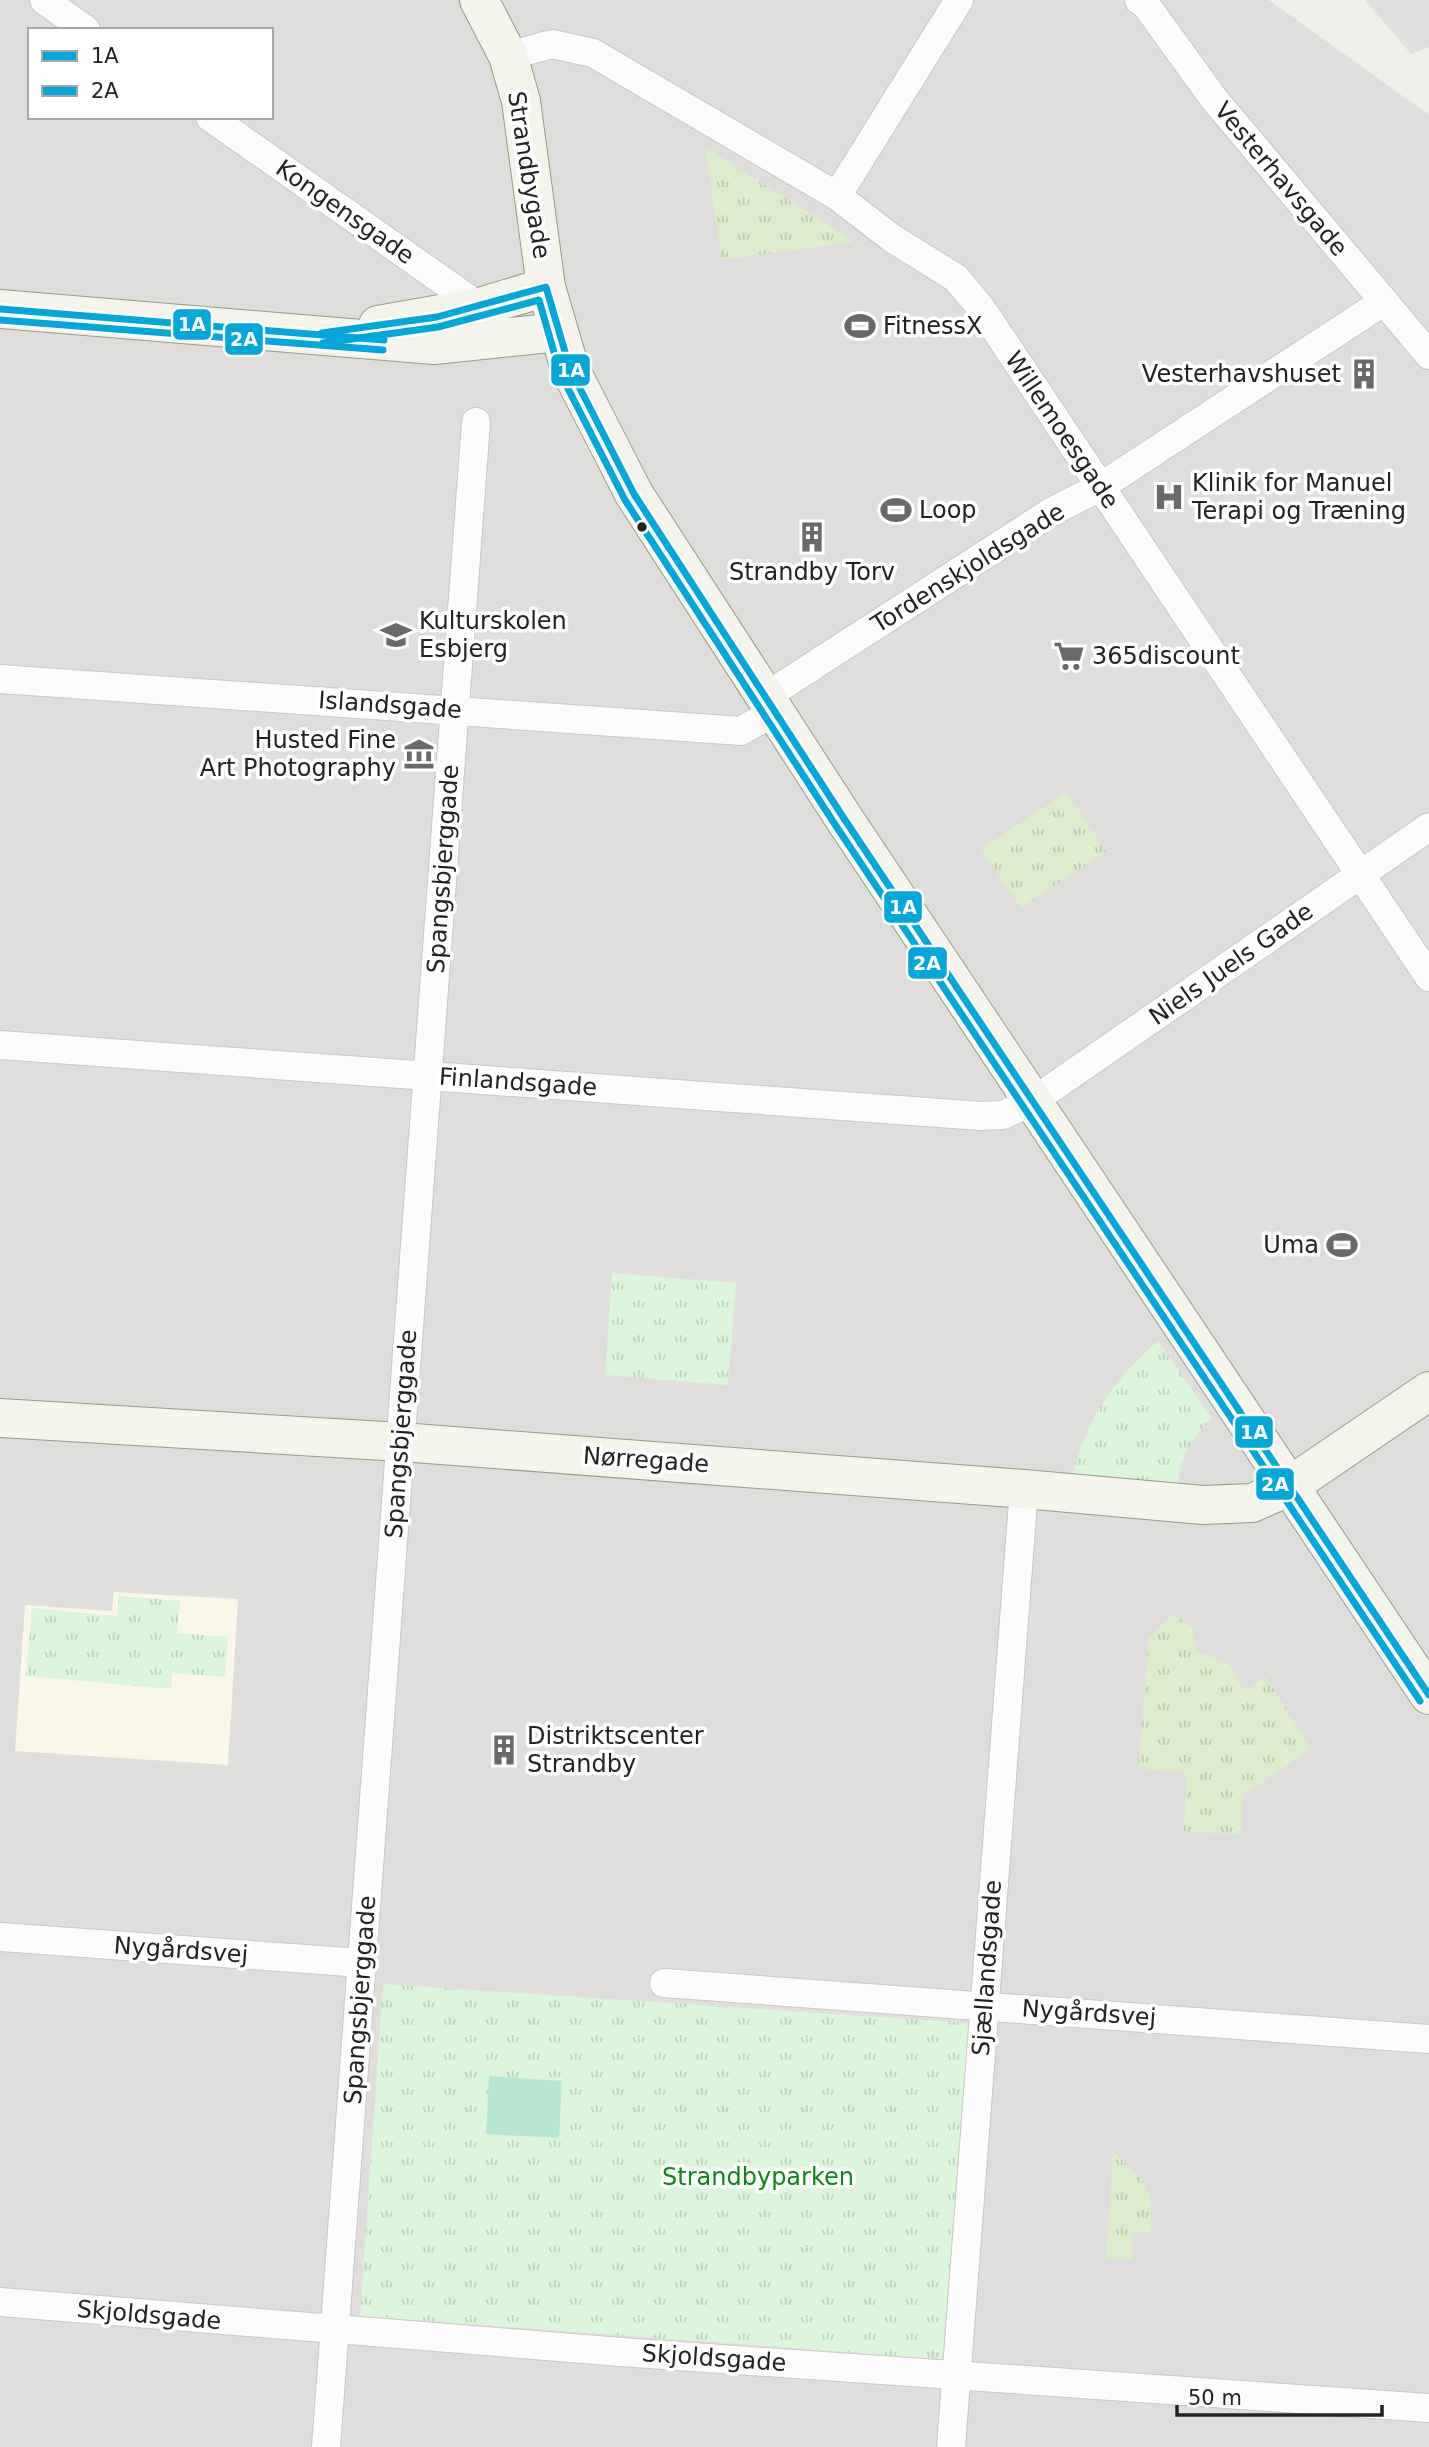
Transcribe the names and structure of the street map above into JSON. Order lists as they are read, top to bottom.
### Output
{
  "streets": {
    "street": [
      "Strandbygade",
      "Vesterhavsgade",
      "Kongensgade",
      "Willemoesgade",
      "Tordenskjoldsgade",
      "Islandsgade",
      "Spangsbjerggade",
      "Niels Juels Gade",
      "Finlandsgade",
      "Nørregade",
      "Nygårdsvej",
      "Sjællandsgade",
      "Skjoldsgade"
    ]
  },
  "crossings": [
    ["Strandbygade", "Willemoesgade"],
    ["Strandbygade", "Tordenskjoldsgade"],
    ["Strandbygade", "Islandsgade"],
    ["Strandbygade", "Niels Juels Gade"],
    ["Strandbygade", "Finlandsgade"],
    ["Strandbygade", "Nørregade"],
    ["Vesterhavsgade", "Tordenskjoldsgade"],
    ["Willemoesgade", "Tordenskjoldsgade"],
    ["Willemoesgade", "Niels Juels Gade"],
    ["Tordenskjoldsgade", "Islandsgade"],
    ["Islandsgade", "Spangsbjerggade"],
    ["Spangsbjerggade", "Finlandsgade"],
    ["Spangsbjerggade", "Nørregade"],
    ["Spangsbjerggade", "Nygårdsvej"],
    ["Spangsbjerggade", "Skjoldsgade"],
    ["Niels Juels Gade", "Finlandsgade"],
    ["Nørregade", "Sjællandsgade"],
    ["Nygårdsvej", "Sjællandsgade"],
    ["Sjællandsgade", "Skjoldsgade"]
  ],
  "parks": ["Strandbyparken"],
  "places": {
    "sports": ["FitnessX", "Loop", "Uma"],
    "building": ["Vesterhavshuset", "Strandby Torv", "Distriktscenter Strandby"],
    "hospital": ["Klinik for Manuel Terapi og Træning"],
    "school or university": ["Kulturskolen Esbjerg"],
    "supermarket": ["365discount"],
    "museum": ["Husted Fine Art Photography"]
  },
  "lines": ["transit line 1A", "transit line 2A"],
  "legend": ["1A", "2A"],
  "scale_bar": "50 m"
}
